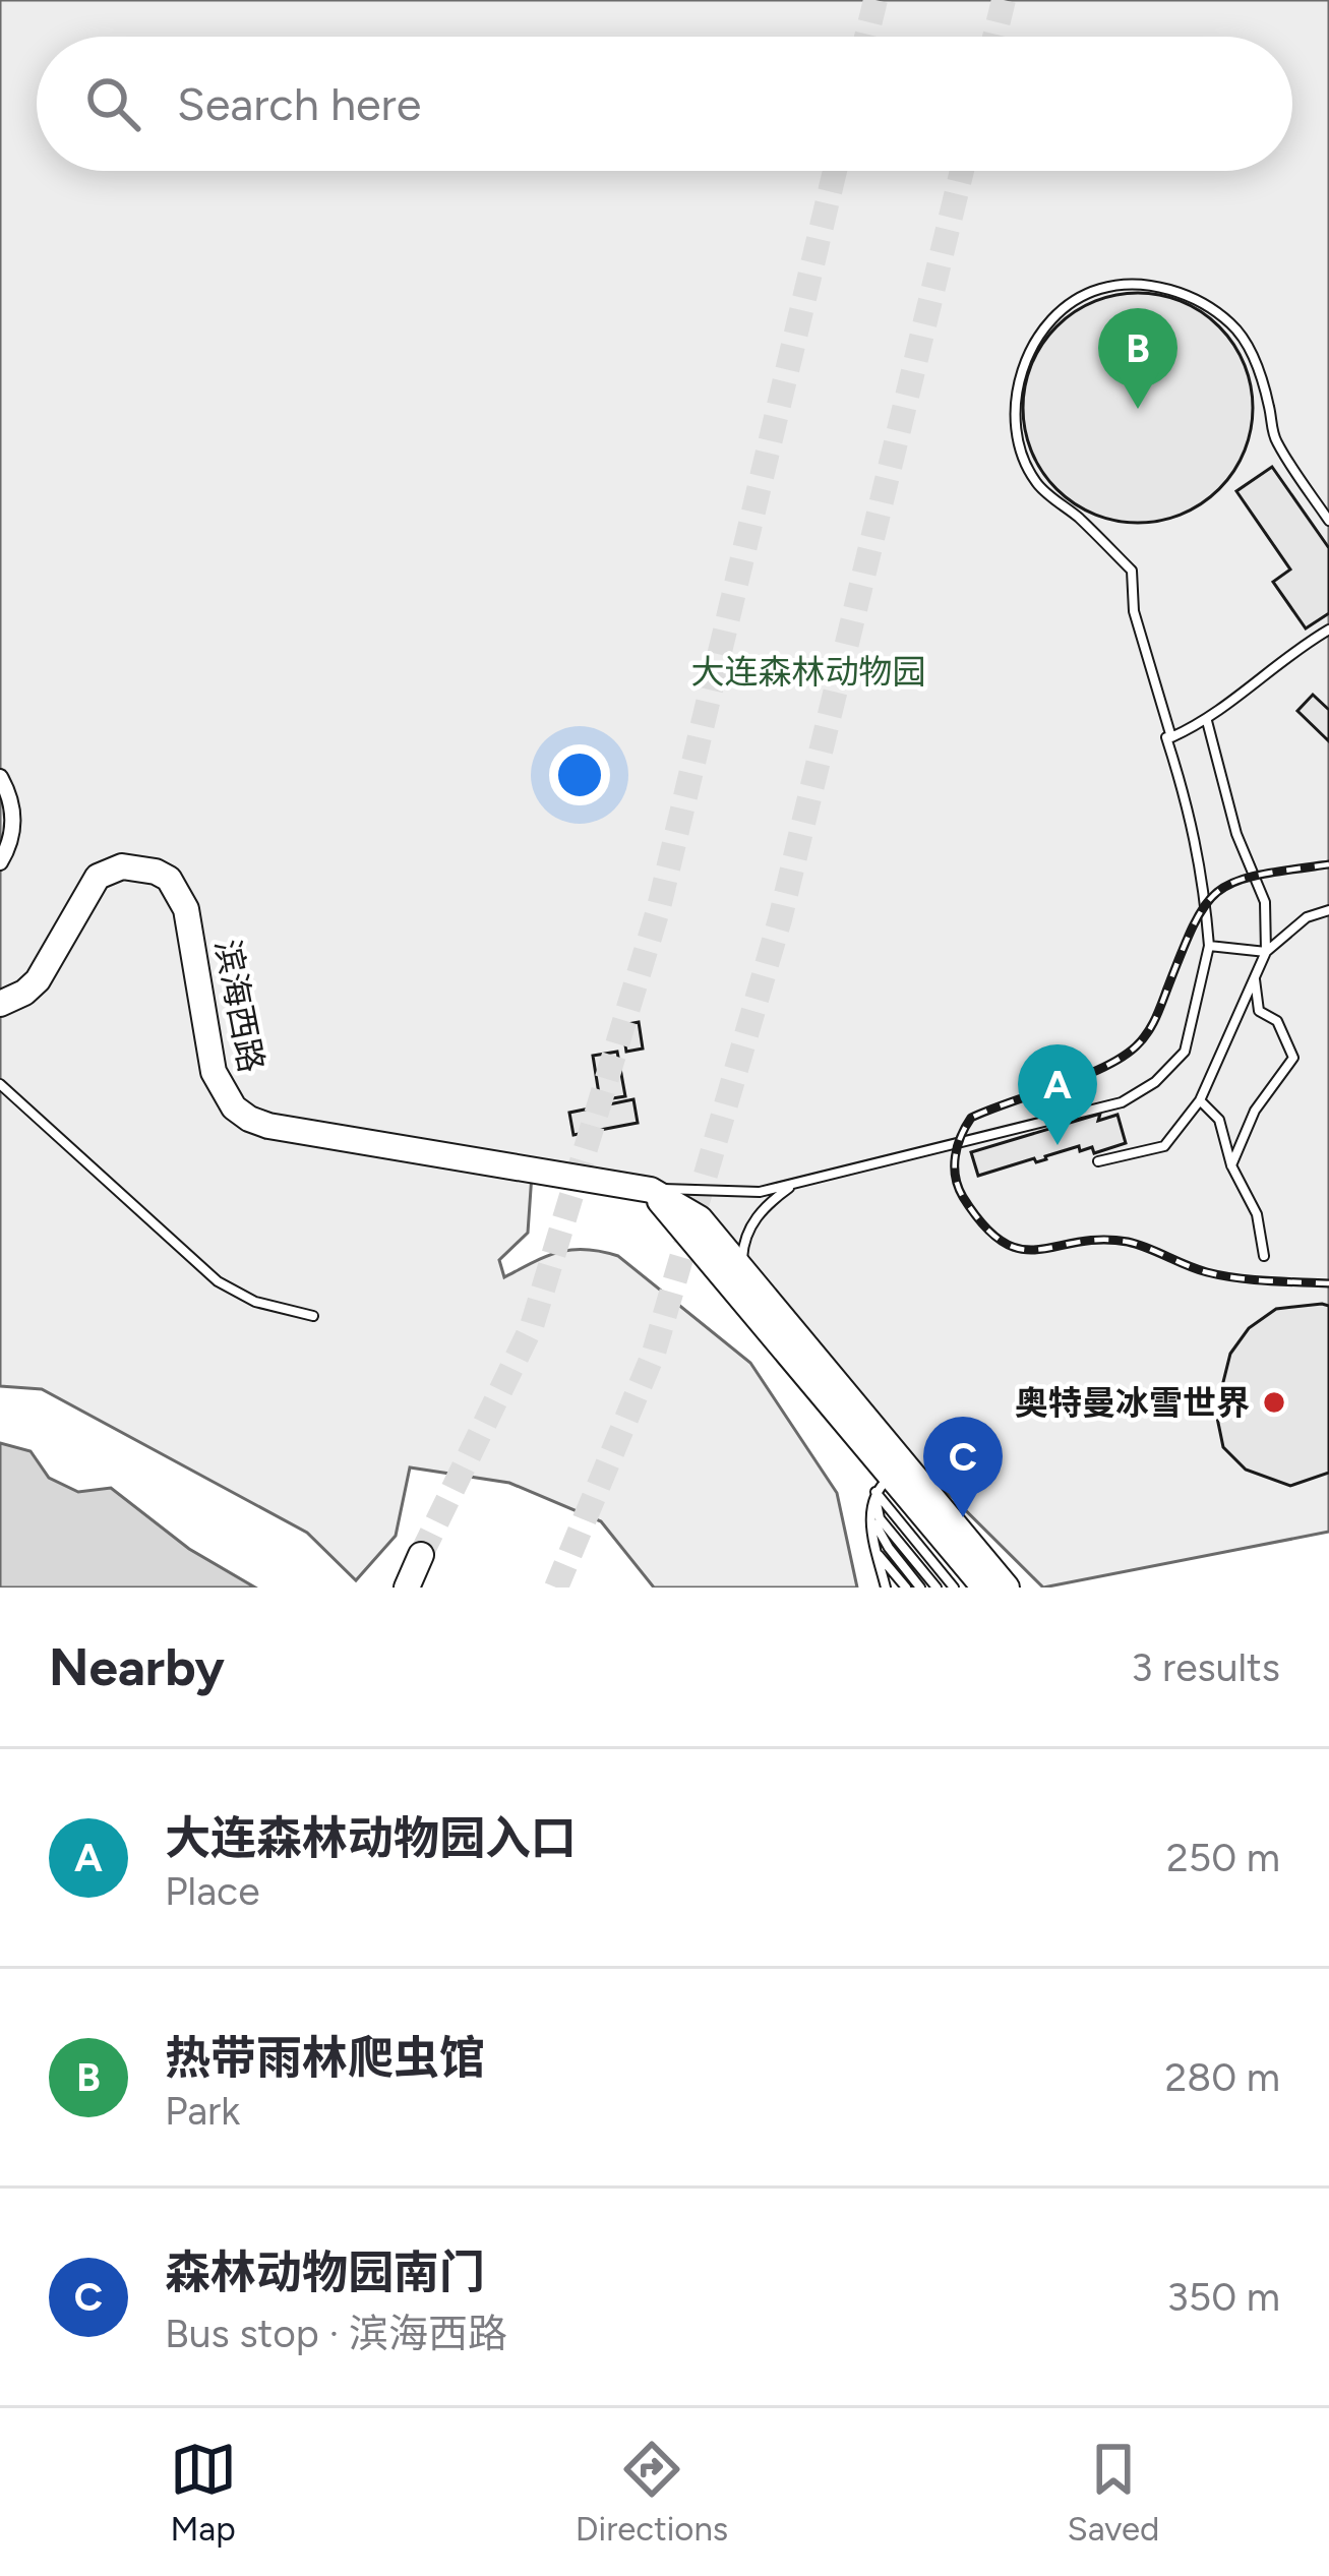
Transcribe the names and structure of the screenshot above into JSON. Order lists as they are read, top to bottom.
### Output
{
  "streets": {
    "highway": ["滨海西路"]
  },
  "parks": ["大连森林动物园"],
  "places": ["奥特曼冰雪世界"],
  "page": {
    "search": "Search here",
    "pins": ["B", "A", "C"],
    "heading": ["Nearby", "3 results"],
    "list": [
      {
        "mark": "A",
        "name": "大连森林动物园入口",
        "note": "Place",
        "value": "250 m"
      },
      {
        "mark": "B",
        "name": "热带雨林爬虫馆",
        "note": "Park",
        "value": "280 m"
      },
      {
        "mark": "C",
        "name": "森林动物园南门",
        "note": "Bus stop · 滨海西路",
        "value": "350 m"
      }
    ],
    "nav": ["Map", "Directions", "Saved"]
  }
}
